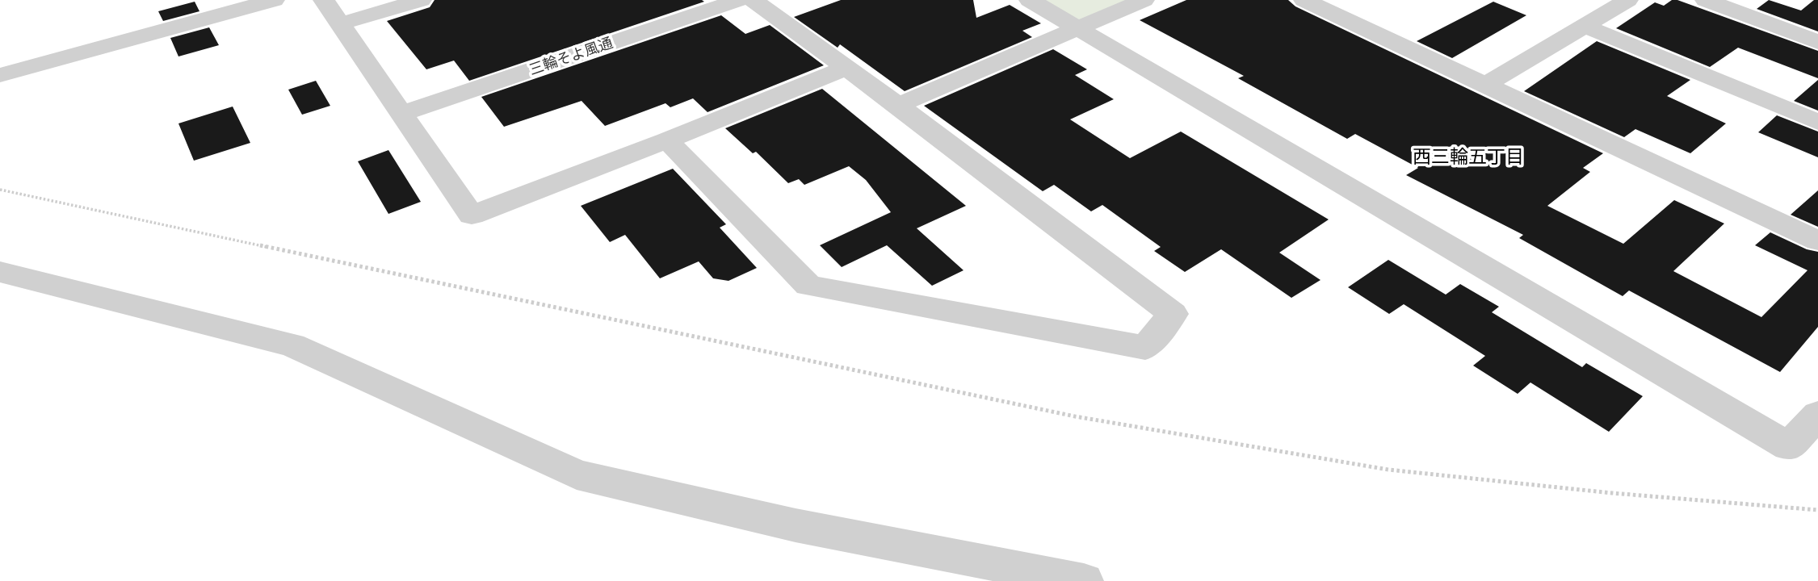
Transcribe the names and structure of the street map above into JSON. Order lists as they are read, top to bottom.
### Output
{
  "streets": {
    "street": ["三輪そよ風通"]
  },
  "districts": ["西三輪五丁目"]
}
